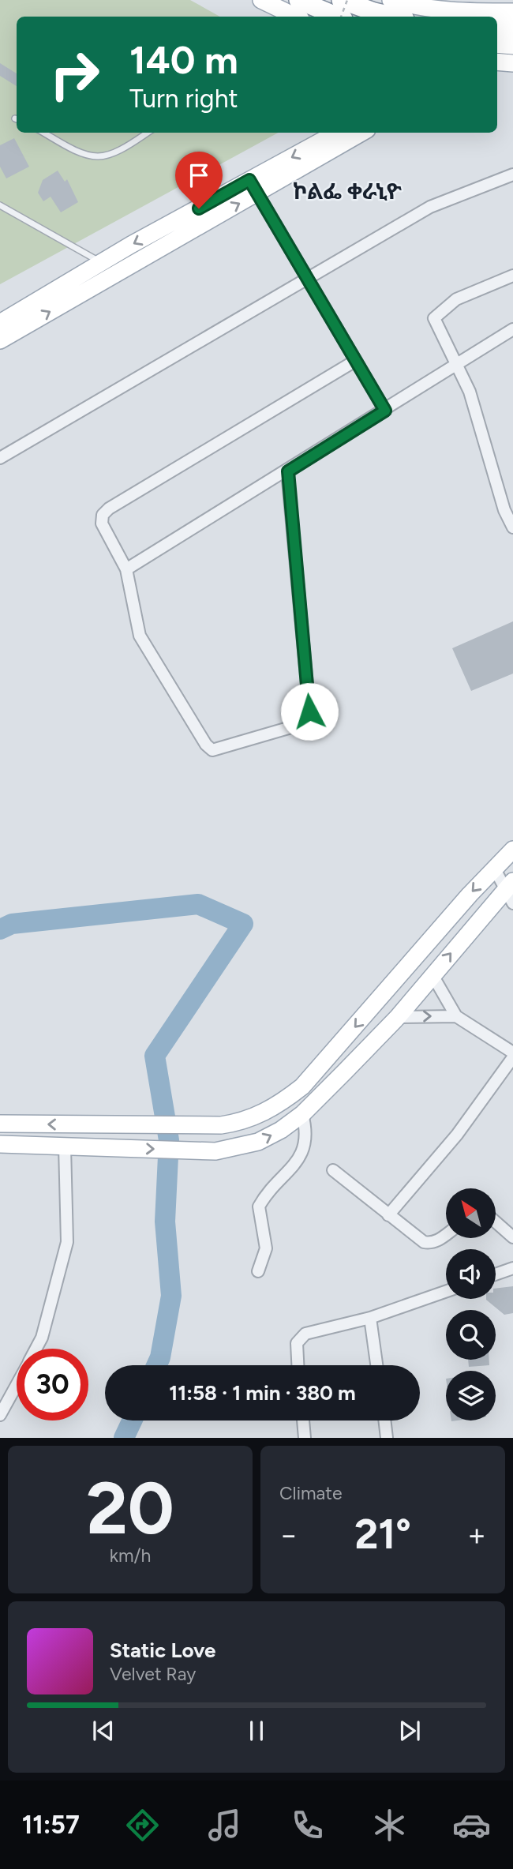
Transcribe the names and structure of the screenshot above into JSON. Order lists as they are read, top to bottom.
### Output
{
  "districts": ["ኮልፌ ቀራኒዮ"],
  "north": "top left",
  "page": {
    "turn": ["140 m", "Turn right"],
    "limit": "30",
    "trip": "11:58 · 1 min · 380 m",
    "tile": [
      ["20", "km/h"],
      "Climate"
    ],
    "heat": ["−", "21°", "+"],
    "song": ["Static Love", "Velvet Ray"],
    "tabs": "11:57"
  }
}
